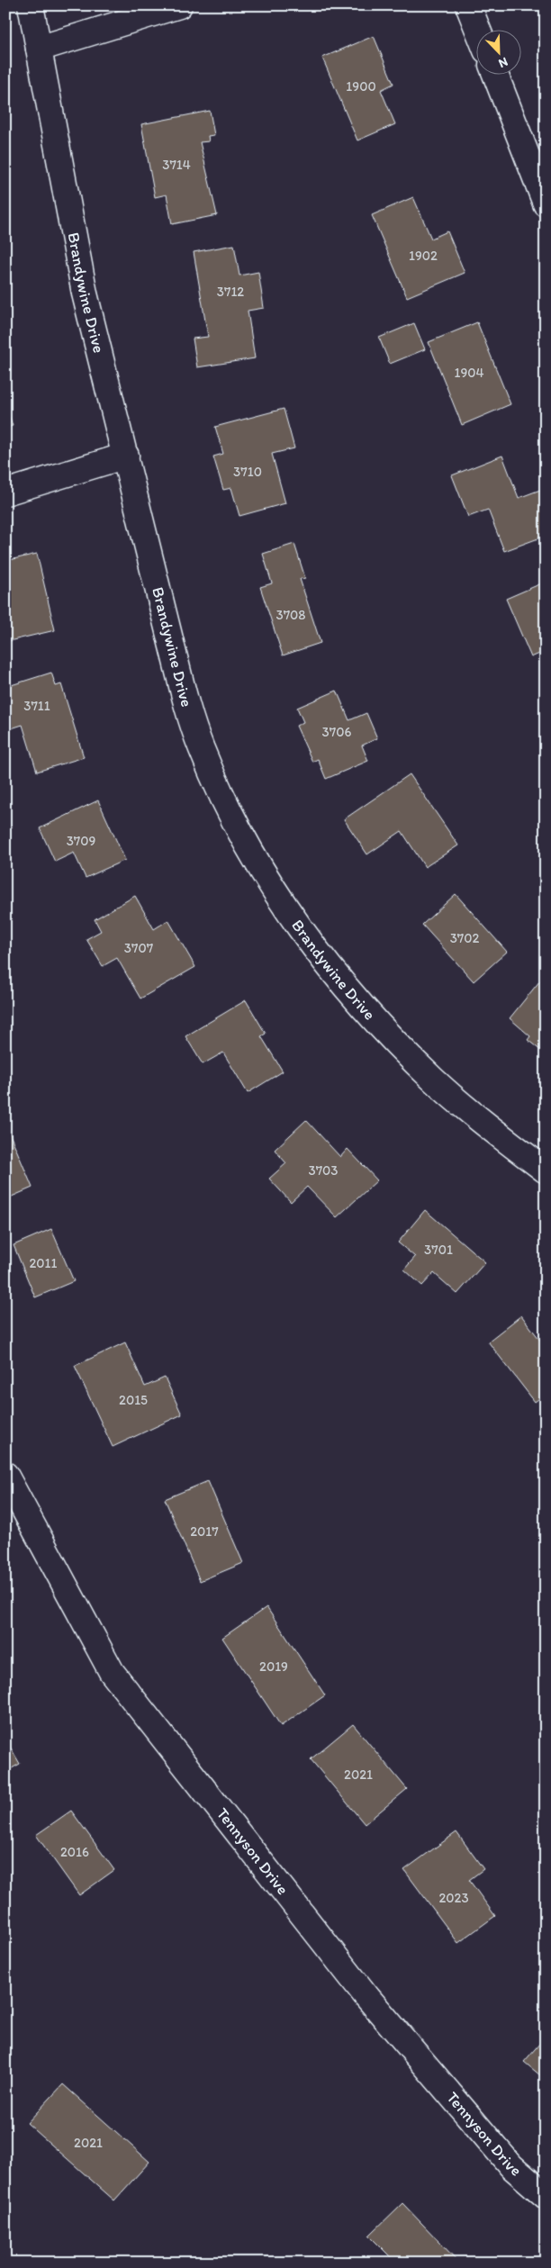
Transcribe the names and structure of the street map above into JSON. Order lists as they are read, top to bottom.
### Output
{
  "streets": {
    "street": ["Brandywine Drive", "Tennyson Drive"]
  },
  "house_numbers": [
    "1900",
    "3714",
    "1902",
    "3712",
    "1904",
    "3710",
    "3708",
    "3711",
    "3706",
    "3709",
    "3702",
    "3707",
    "3703",
    "3701",
    "2011",
    "2015",
    "2017",
    "2019",
    "2021",
    "2016",
    "2023",
    "2021"
  ],
  "north": "bottom right"
}
